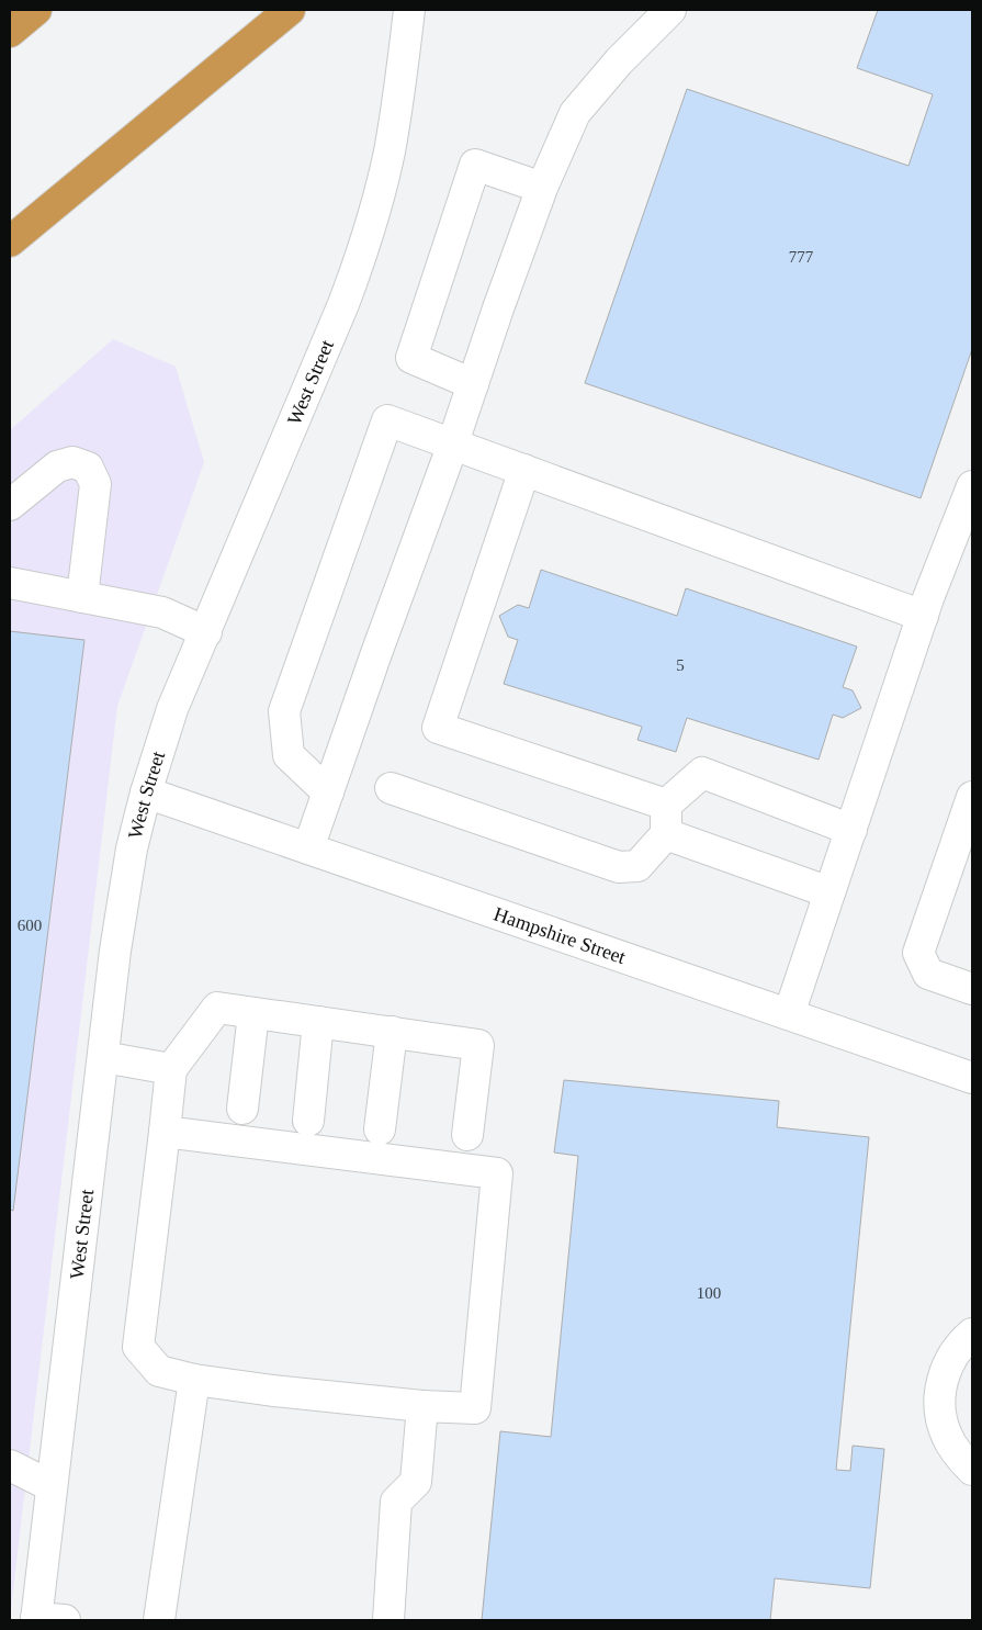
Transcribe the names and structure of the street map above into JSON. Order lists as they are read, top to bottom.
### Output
{
  "streets": {
    "street": ["West Street", "Hampshire Street"]
  },
  "crossings": [
    ["West Street", "Hampshire Street"]
  ],
  "house_numbers": [
    "777",
    "5",
    "600",
    "100"
  ]
}
